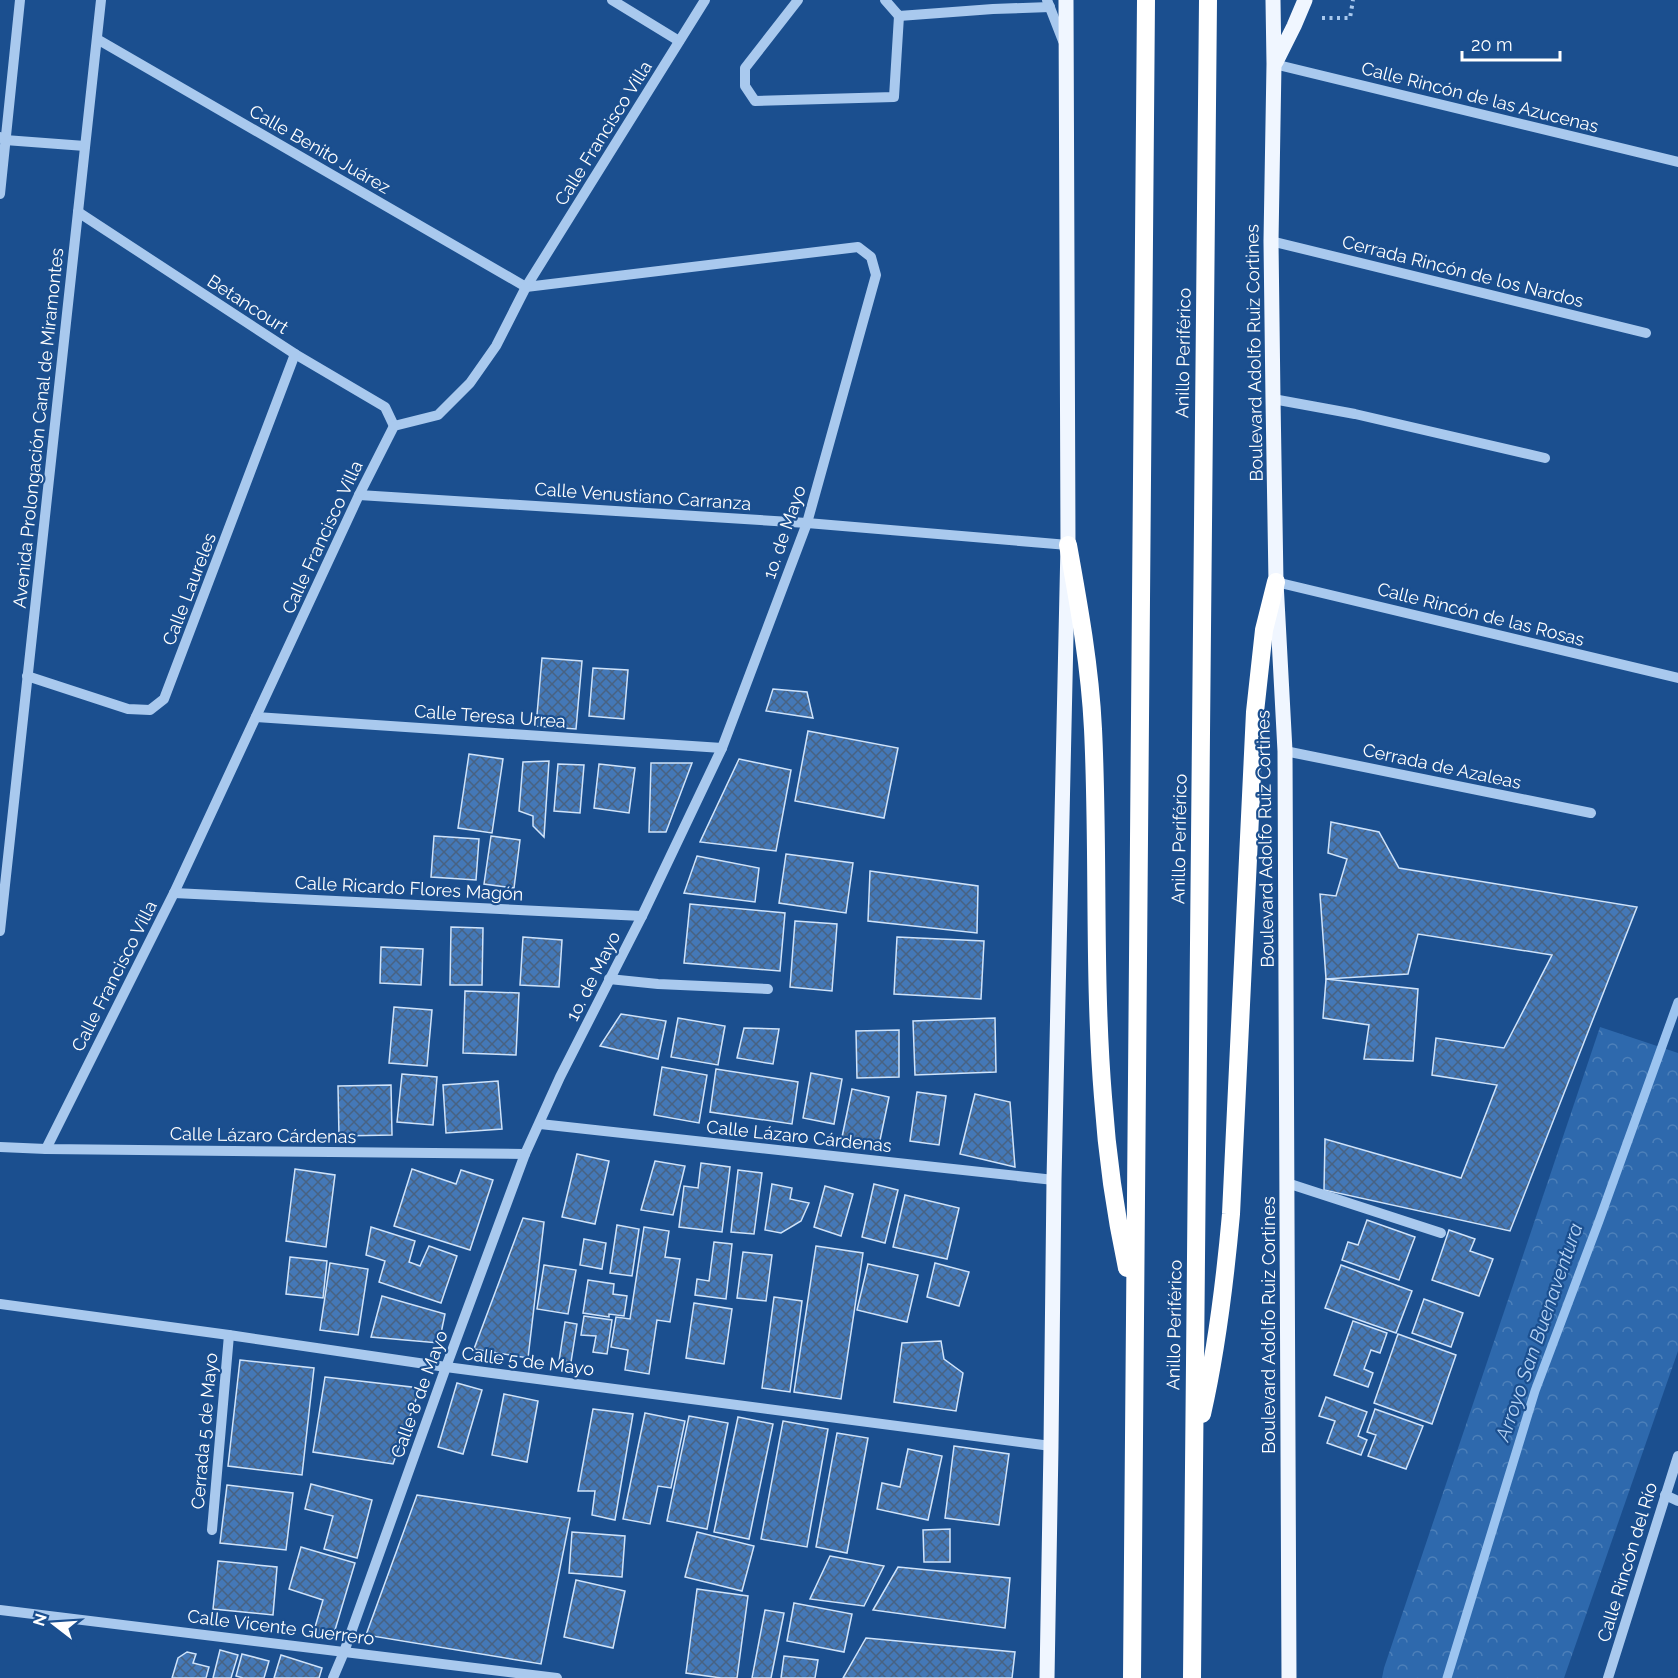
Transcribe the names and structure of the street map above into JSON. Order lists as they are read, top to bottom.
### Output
{
  "streets": {
    "highway": ["Anillo Periférico"],
    "main road": ["Boulevard Adolfo Ruiz Cortines"],
    "street": [
      "Calle Rincón de las Azucenas",
      "Calle Francisco Villa",
      "Calle Benito Juárez",
      "Cerrada Rincón de los Nardos",
      "Betancourt",
      "Avenida Prolongación Canal de Miramontes",
      "Calle Venustiano Carranza",
      "1o. de Mayo",
      "Calle Laureles",
      "Calle Rincón de las Rosas",
      "Calle Teresa Urrea",
      "Cerrada de Azaleas",
      "Calle Ricardo Flores Magón",
      "Calle Lázaro Cárdenas",
      "Calle 5 de Mayo",
      "Calle 8 de Mayo",
      "Cerrada 5 de Mayo",
      "Calle Rincón del Río",
      "Calle Vicente Guerrero"
    ]
  },
  "crossings": [
    ["Calle Rincón de las Azucenas", "Boulevard Adolfo Ruiz Cortines"],
    ["Calle Francisco Villa", "Calle Benito Juárez"],
    ["Calle Francisco Villa", "Betancourt"],
    ["Calle Francisco Villa", "Calle Venustiano Carranza"],
    ["Calle Francisco Villa", "1o. de Mayo"],
    ["Calle Francisco Villa", "Calle Teresa Urrea"],
    ["Calle Francisco Villa", "Calle Ricardo Flores Magón"],
    ["Calle Francisco Villa", "Calle Lázaro Cárdenas"],
    ["Calle Benito Juárez", "Avenida Prolongación Canal de Miramontes"],
    ["Calle Benito Juárez", "1o. de Mayo"],
    ["Cerrada Rincón de los Nardos", "Boulevard Adolfo Ruiz Cortines"],
    ["Betancourt", "Avenida Prolongación Canal de Miramontes"],
    ["Betancourt", "Calle Laureles"],
    ["Boulevard Adolfo Ruiz Cortines", "Calle Rincón de las Rosas"],
    ["Boulevard Adolfo Ruiz Cortines", "Cerrada de Azaleas"],
    ["Avenida Prolongación Canal de Miramontes", "Calle Laureles"],
    ["Calle Venustiano Carranza", "1o. de Mayo"],
    ["1o. de Mayo", "Calle Teresa Urrea"],
    ["1o. de Mayo", "Calle Ricardo Flores Magón"],
    ["1o. de Mayo", "Calle Lázaro Cárdenas"],
    ["1o. de Mayo", "Calle 8 de Mayo"],
    ["Calle Lázaro Cárdenas", "Calle 8 de Mayo"],
    ["Calle 5 de Mayo", "Calle 8 de Mayo"],
    ["Calle 5 de Mayo", "Cerrada 5 de Mayo"],
    ["Calle 8 de Mayo", "Calle Vicente Guerrero"]
  ],
  "water": ["Arroyo San Buenaventura"],
  "scale_bar": "20 m",
  "north": "left"
}
